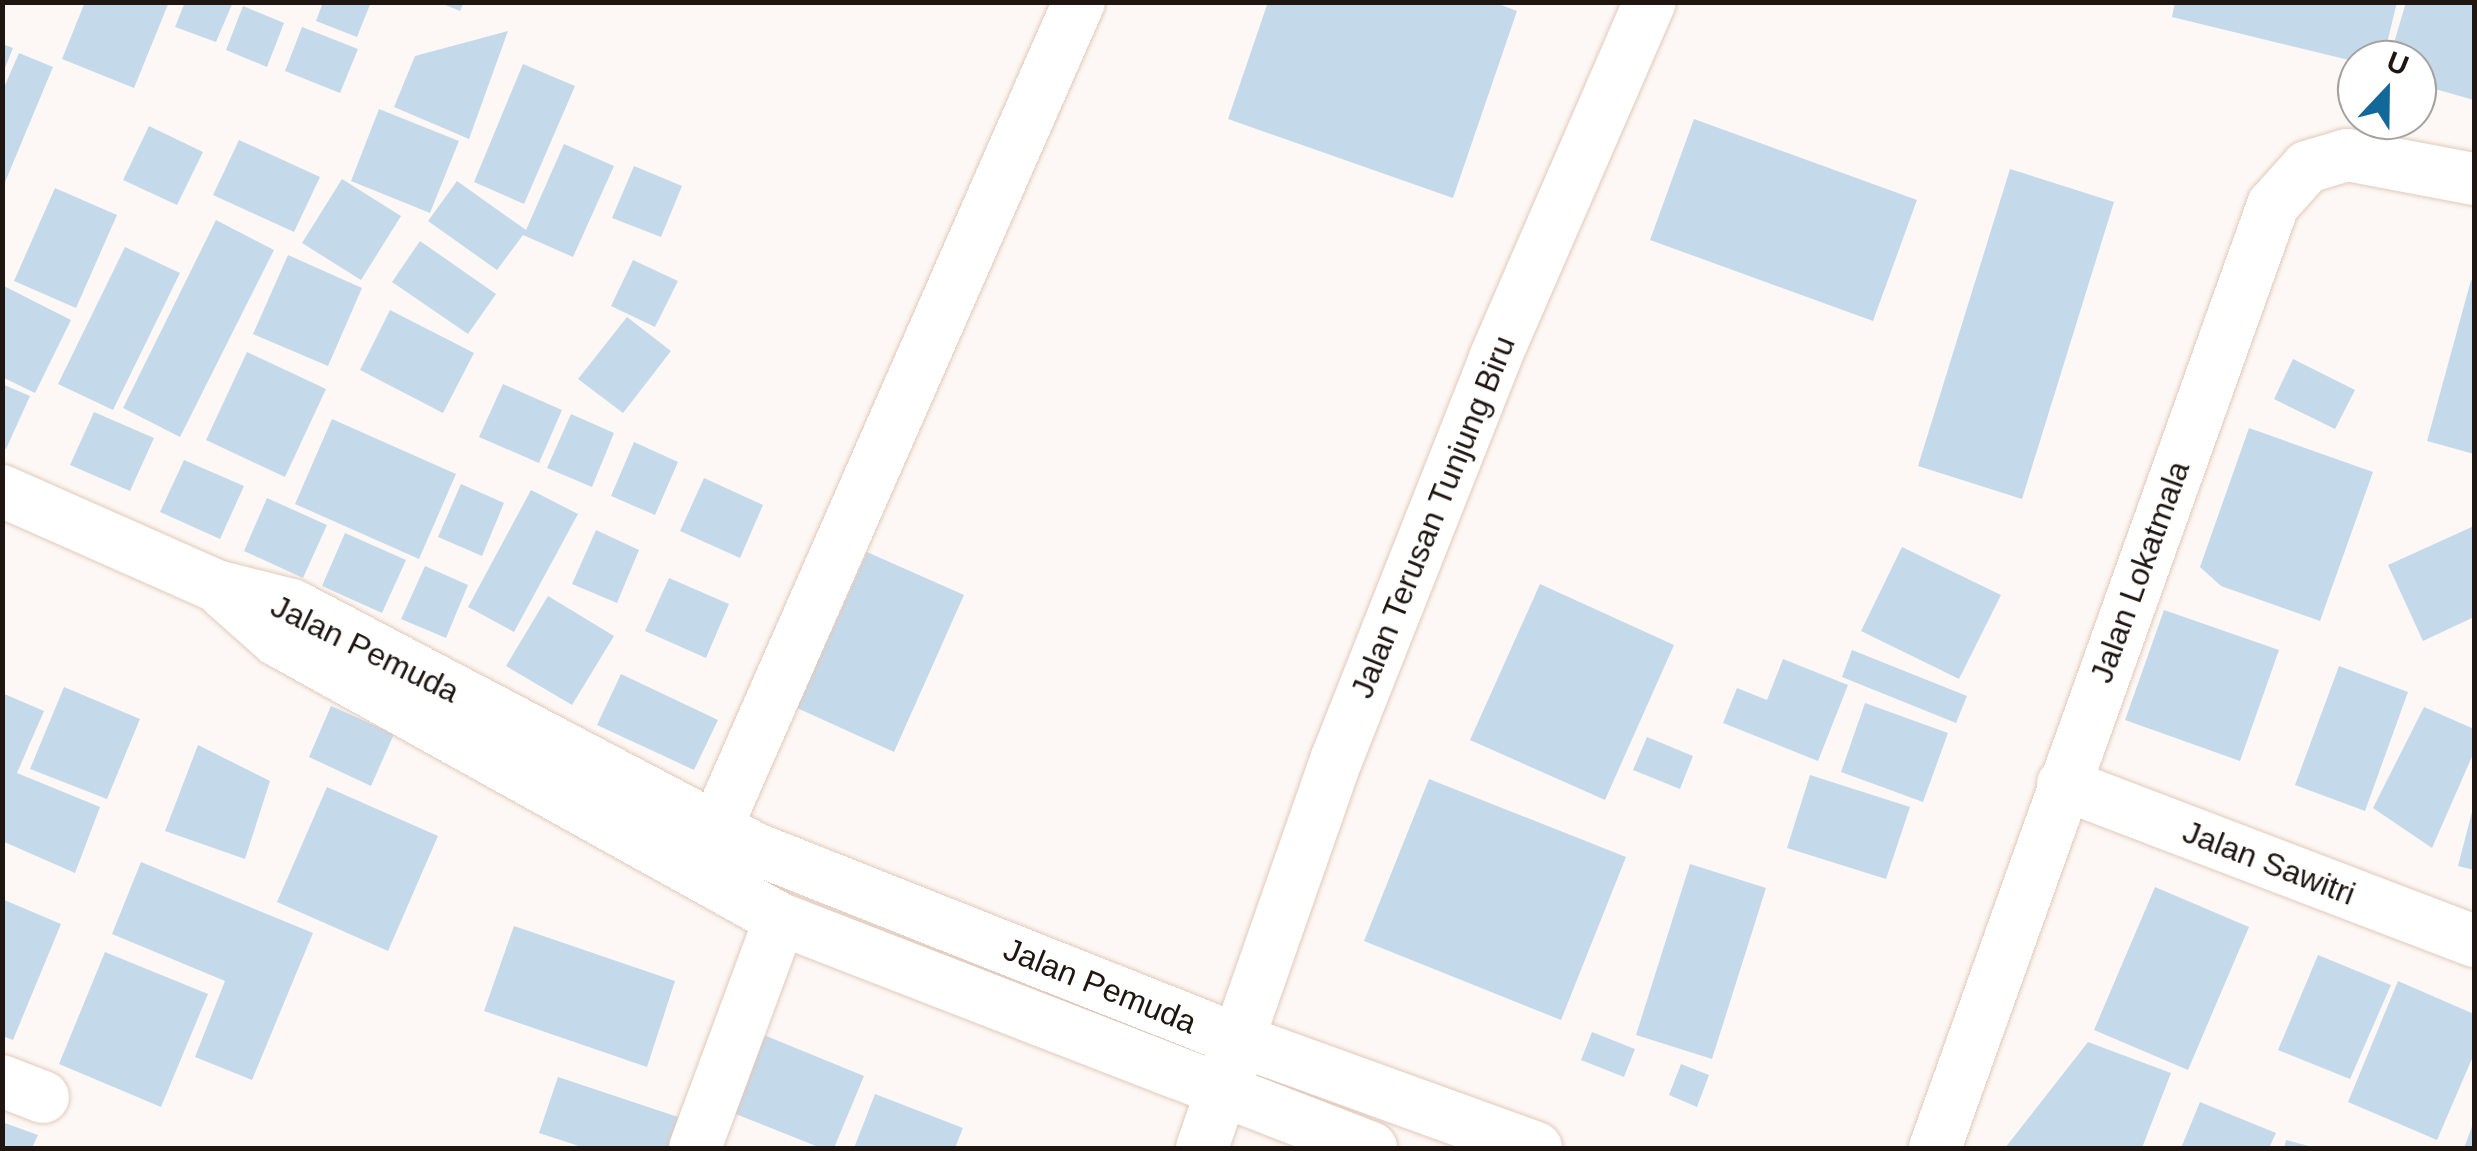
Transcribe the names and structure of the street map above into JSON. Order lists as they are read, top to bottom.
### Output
{
  "streets": {
    "street": [
      "Jalan Terusan Tunjung Biru",
      "Jalan Lokatmala",
      "Jalan Pemuda",
      "Jalan Sawitri"
    ]
  },
  "crossings": [
    ["Jalan Terusan Tunjung Biru", "Jalan Pemuda"],
    ["Jalan Lokatmala", "Jalan Sawitri"]
  ],
  "north": "top"
}
